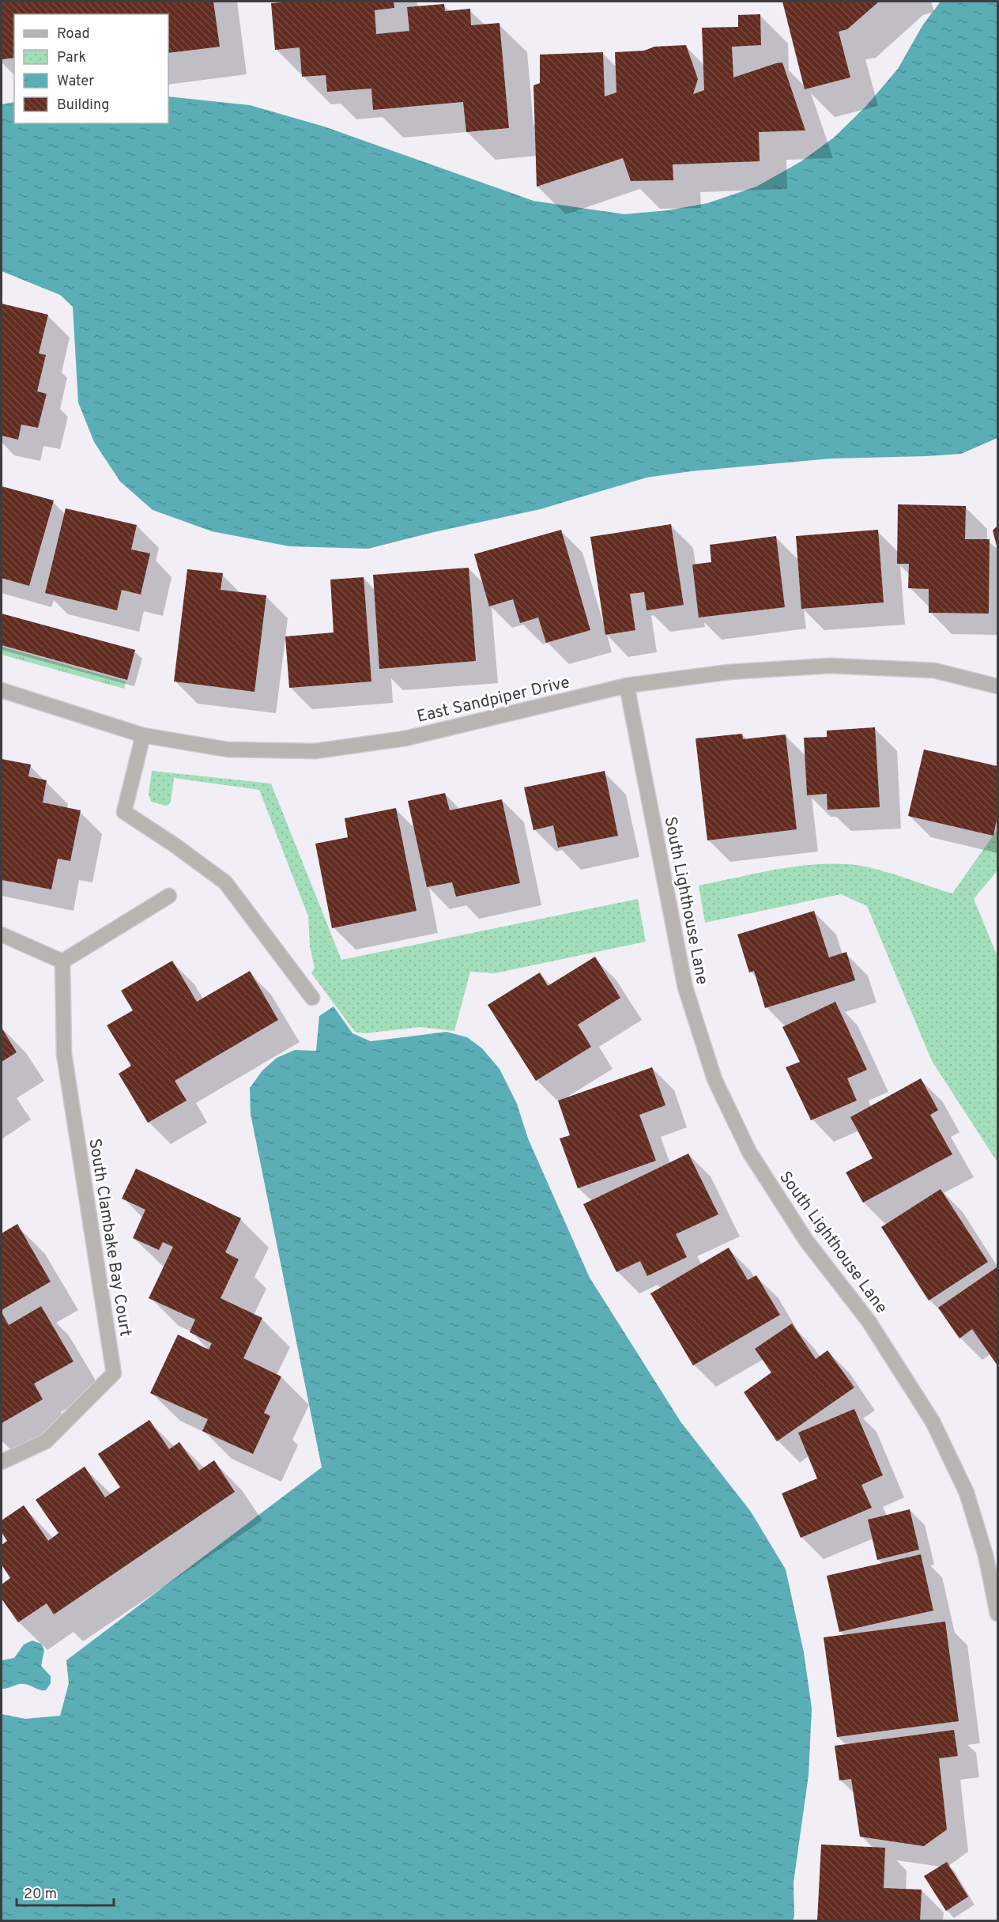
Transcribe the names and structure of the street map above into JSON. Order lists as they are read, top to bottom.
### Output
{
  "streets": {
    "street": ["East Sandpiper Drive", "South Lighthouse Lane", "South Clambake Bay Court"]
  },
  "crossings": [
    ["East Sandpiper Drive", "South Lighthouse Lane"]
  ],
  "legend": [
    "Road",
    "Park",
    "Water",
    "Building"
  ],
  "scale_bar": "20 m"
}
